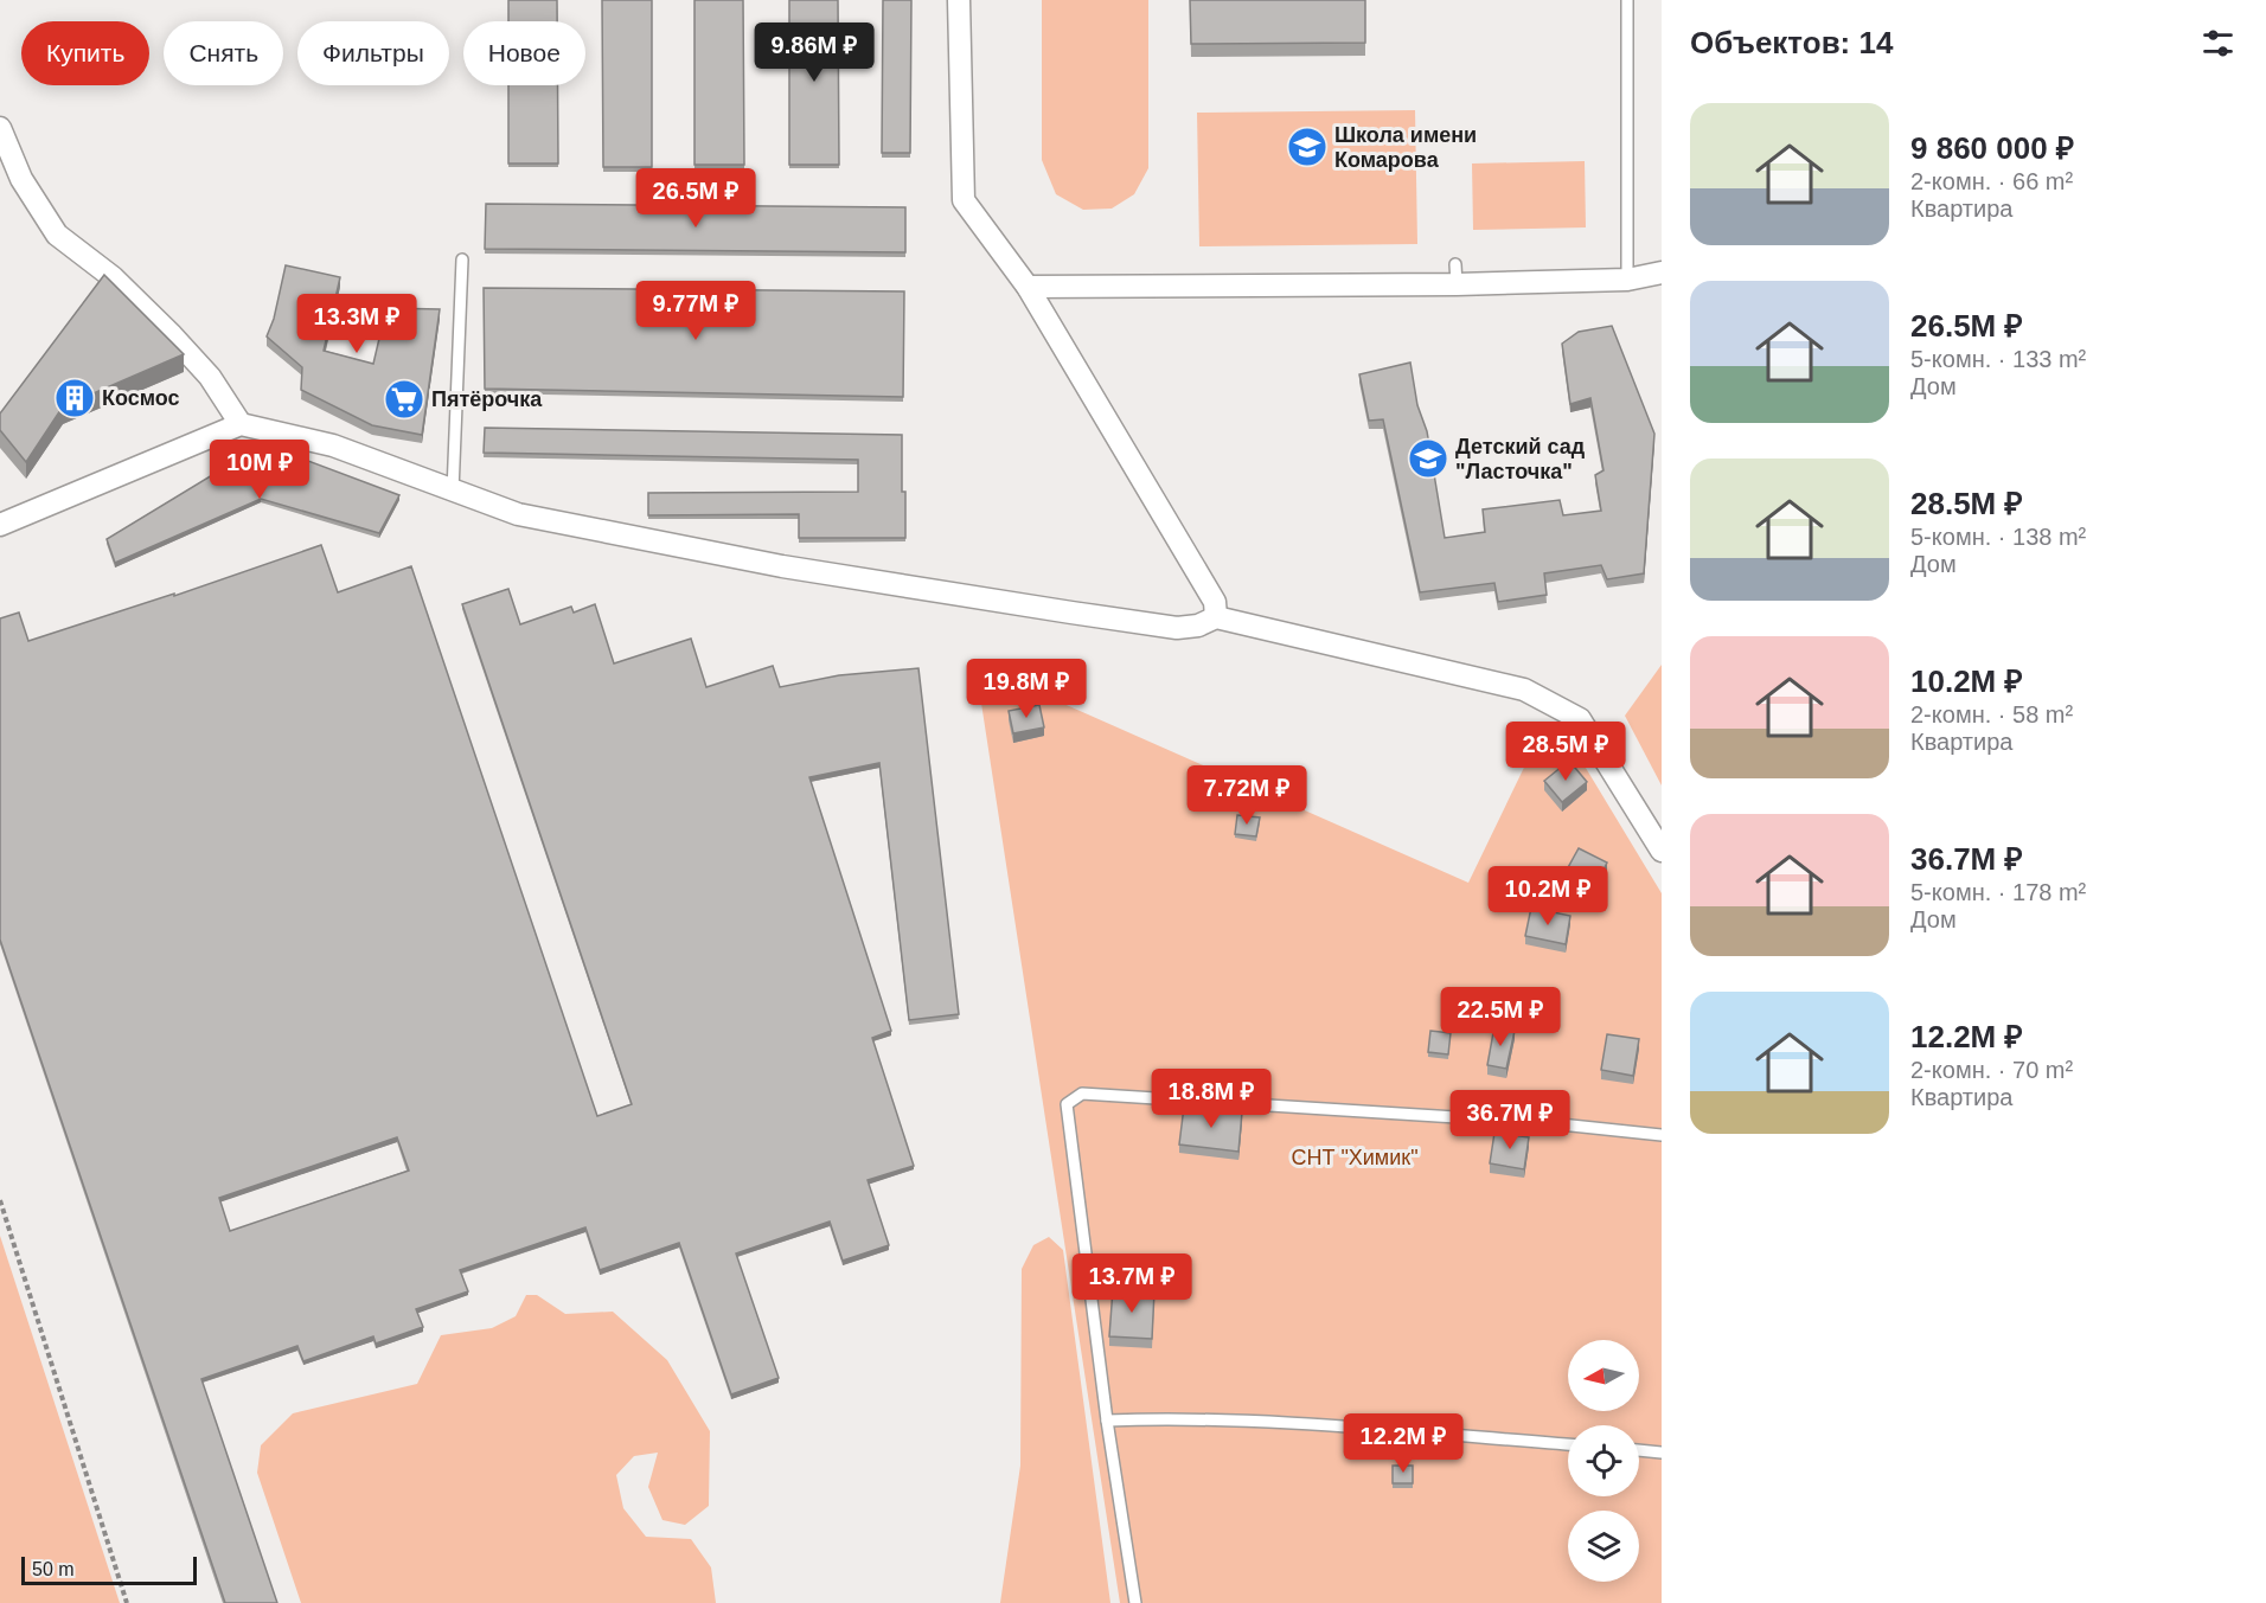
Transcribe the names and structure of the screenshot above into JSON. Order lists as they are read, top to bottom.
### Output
{
  "parks": ["СНТ \"Химик\""],
  "places": {
    "school or university": ["Школа имени Комарова", "Детский сад \"Ласточка\""],
    "building": ["Космос"],
    "supermarket": ["Пятёрочка"]
  },
  "scale_bar": "50 m",
  "north": "left",
  "page": {
    "heading": "Объектов: 14",
    "chip": [
      "Купить",
      "Снять",
      "Фильтры",
      "Новое"
    ],
    "price": [
      "9.86M ₽",
      "26.5M ₽",
      "9.77M ₽",
      "13.3M ₽",
      "10M ₽",
      "19.8M ₽",
      "28.5M ₽",
      "7.72M ₽",
      "10.2M ₽",
      "22.5M ₽",
      "18.8M ₽",
      "36.7M ₽",
      "13.7M ₽",
      "12.2M ₽"
    ],
    "list": [
      {
        "name": "9 860 000 ₽",
        "note": "2-комн. · 66 m² · Квартира"
      },
      {
        "name": "26.5M ₽",
        "note": "5-комн. · 133 m² · Дом"
      },
      {
        "name": "28.5M ₽",
        "note": "5-комн. · 138 m² · Дом"
      },
      {
        "name": "10.2M ₽",
        "note": "2-комн. · 58 m² · Квартира"
      },
      {
        "name": "36.7M ₽",
        "note": "5-комн. · 178 m² · Дом"
      },
      {
        "name": "12.2M ₽",
        "note": "2-комн. · 70 m² · Квартира"
      }
    ],
    "scale": "50 m"
  }
}
